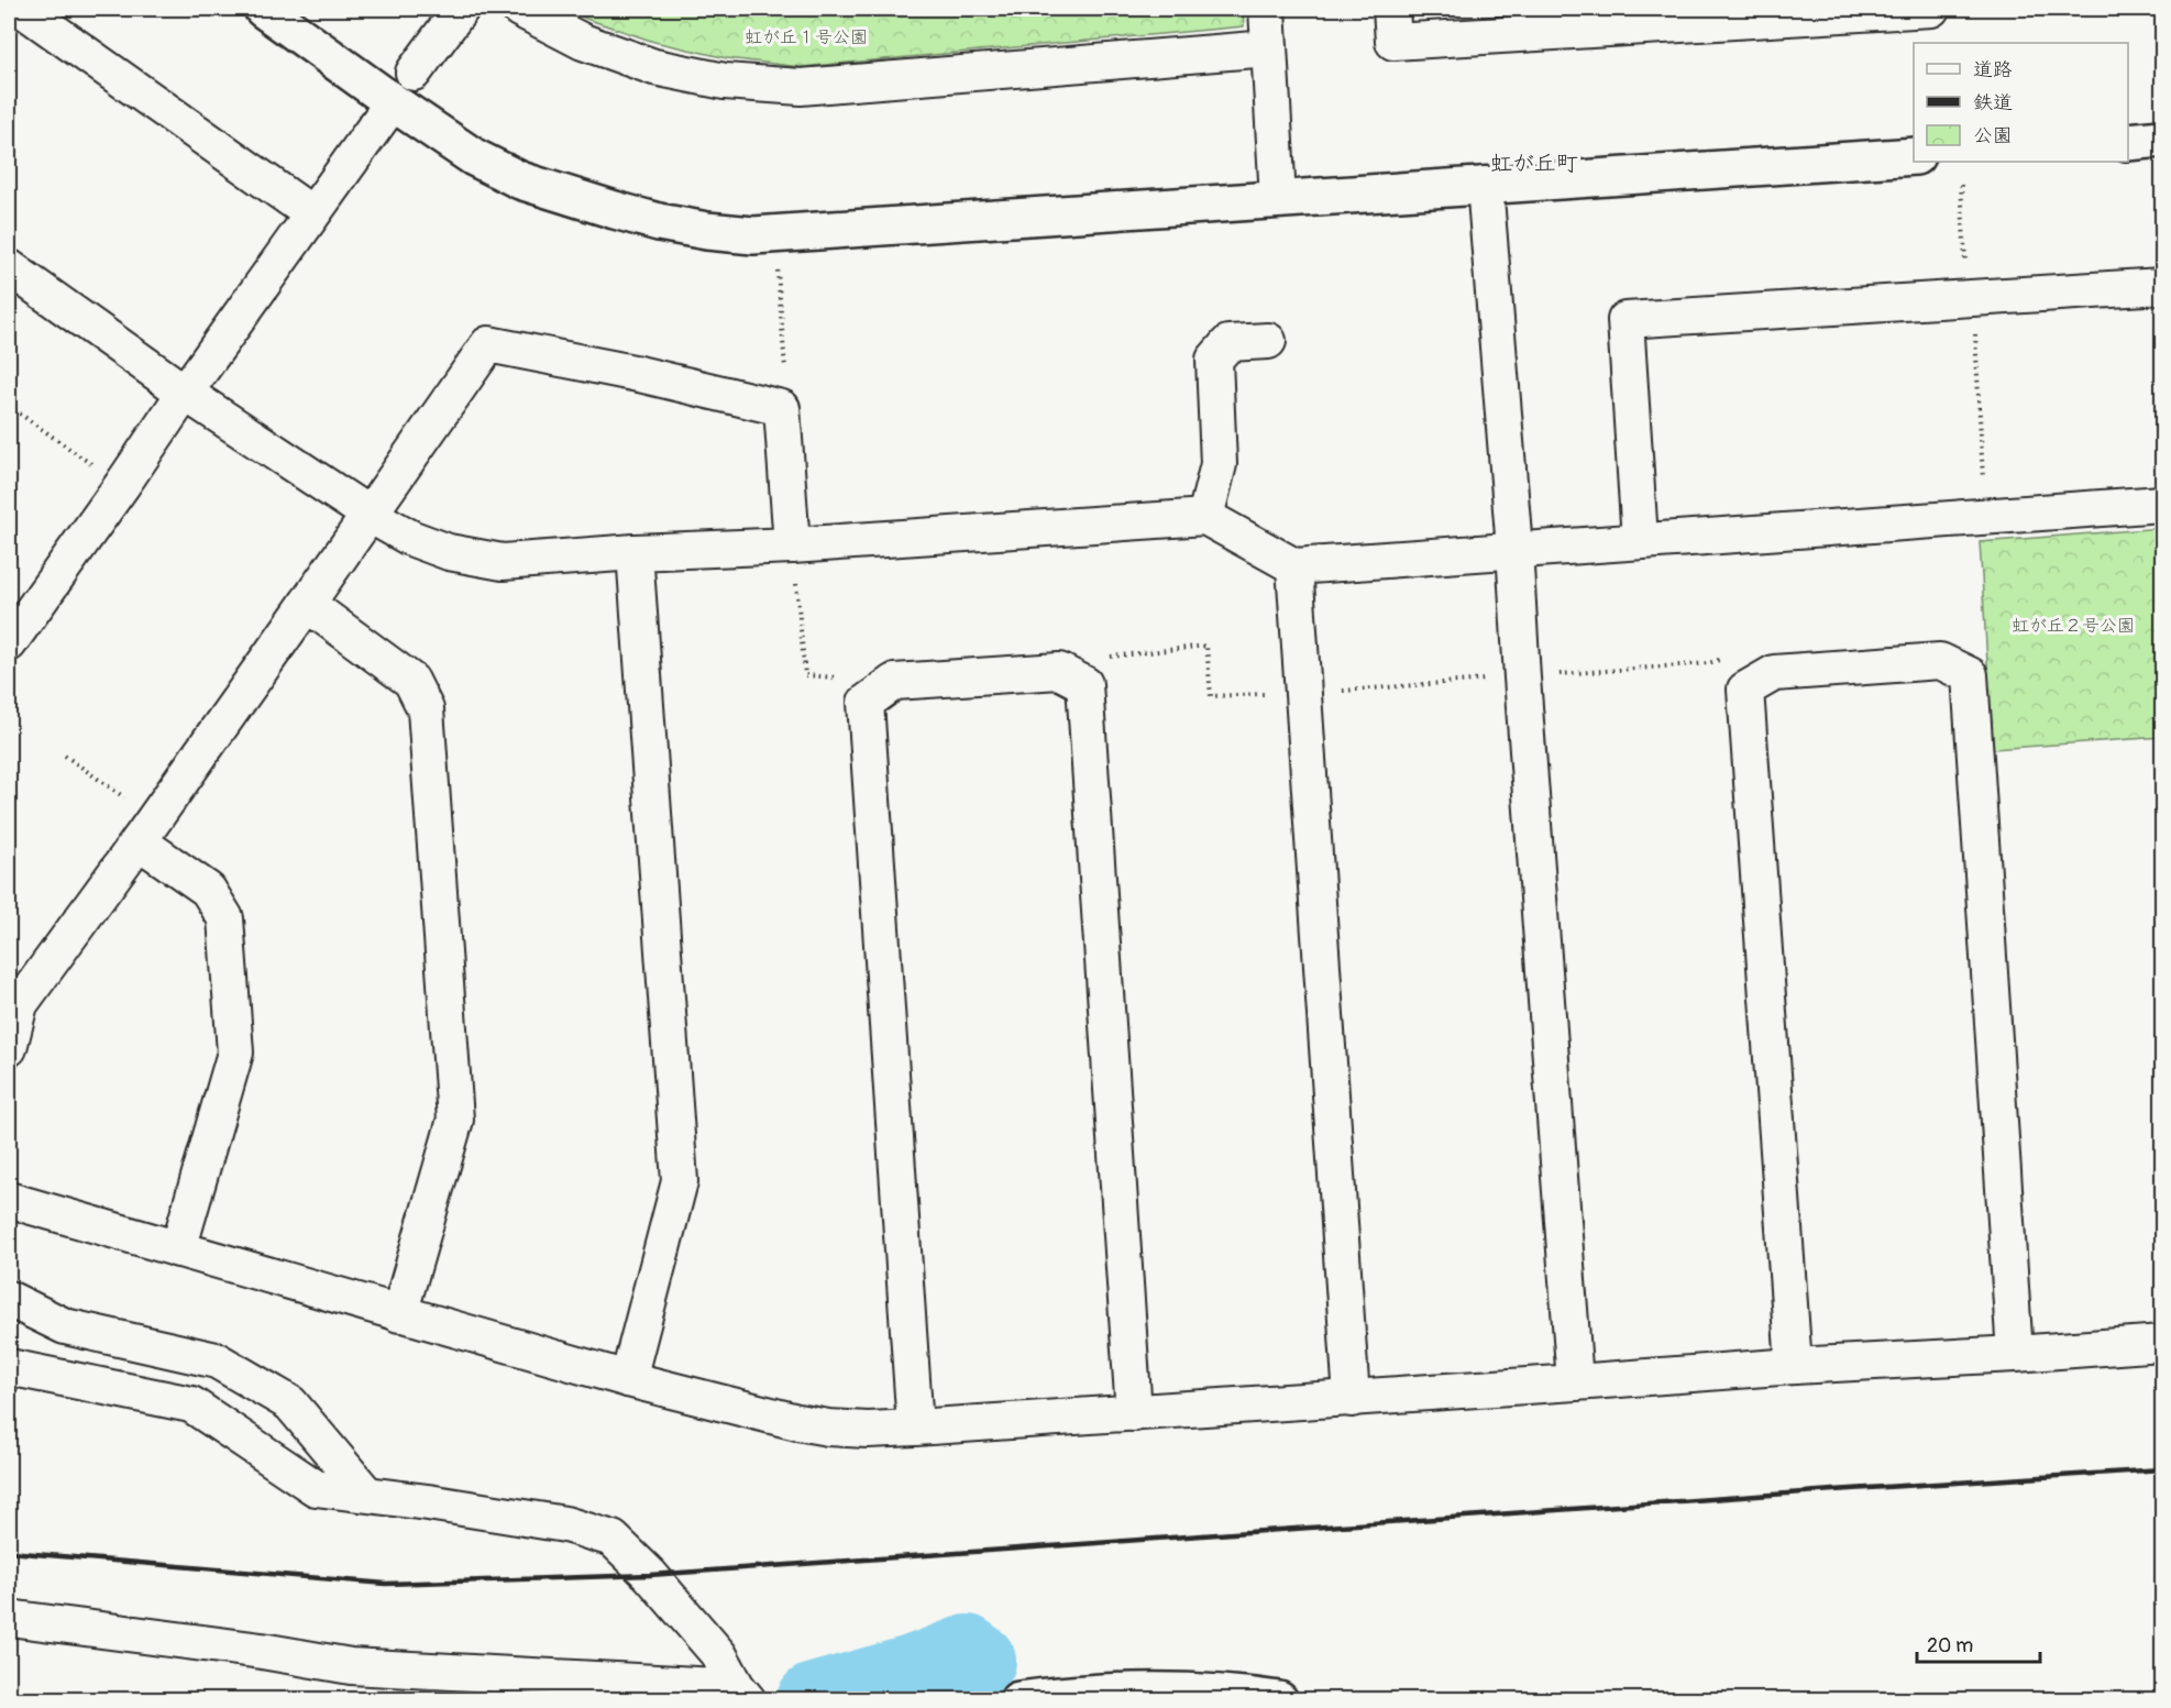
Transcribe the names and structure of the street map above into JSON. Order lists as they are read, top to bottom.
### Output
{
  "districts": ["虹が丘町"],
  "parks": ["虹が丘１号公園", "虹が丘２号公園"],
  "legend": ["道路", "鉄道", "公園"],
  "scale_bar": "20 m"
}
